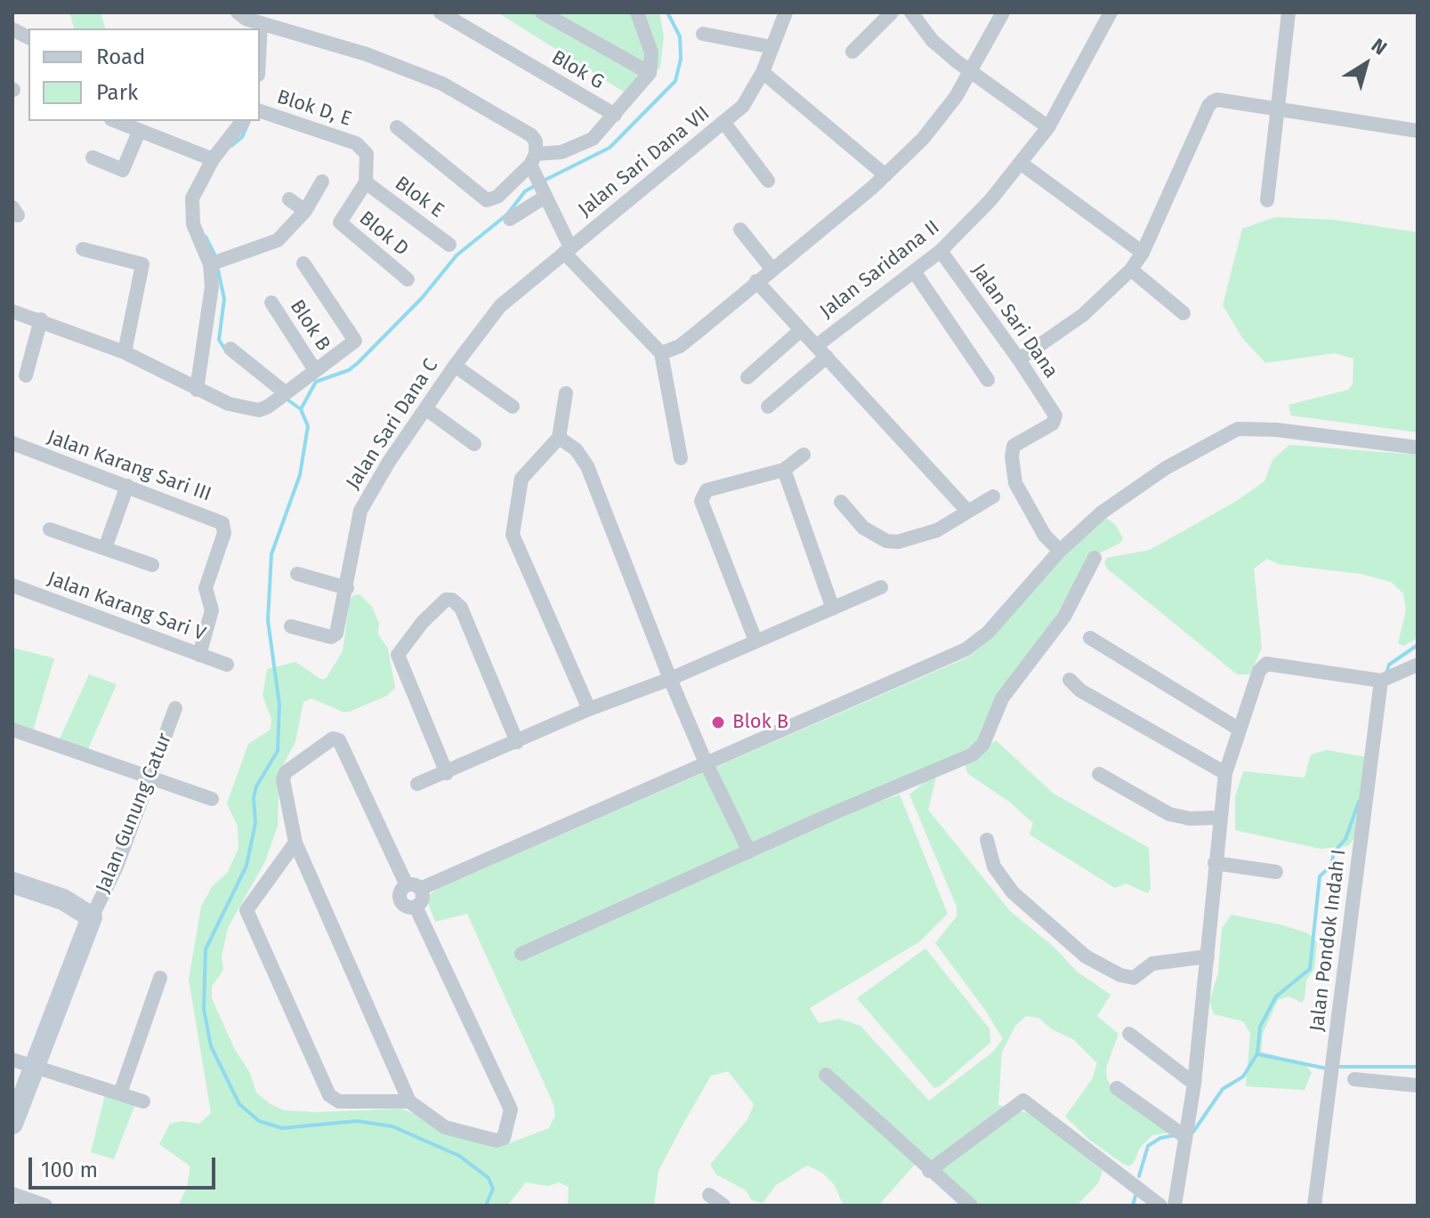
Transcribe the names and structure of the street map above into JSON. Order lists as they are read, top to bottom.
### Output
{
  "streets": {
    "street": [
      "Blok G",
      "Blok D, E",
      "Jalan Sari Dana VII",
      "Blok E",
      "Blok D",
      "Jalan Saridana II",
      "Jalan Sari Dana",
      "Blok B",
      "Jalan Sari Dana C",
      "Jalan Karang Sari III",
      "Jalan Karang Sari V",
      "Jalan Gunung Catur",
      "Jalan Pondok Indah I"
    ]
  },
  "crossings": [
    ["Blok D, E", "Blok E"],
    ["Blok D, E", "Blok D"],
    ["Jalan Sari Dana VII", "Jalan Sari Dana C"],
    ["Blok E", "Blok D"],
    ["Jalan Saridana II", "Jalan Sari Dana"],
    ["Jalan Karang Sari III", "Jalan Karang Sari V"]
  ],
  "places": ["Blok B"],
  "legend": ["Road", "Park"],
  "scale_bar": "100 m",
  "north": "top right"
}
